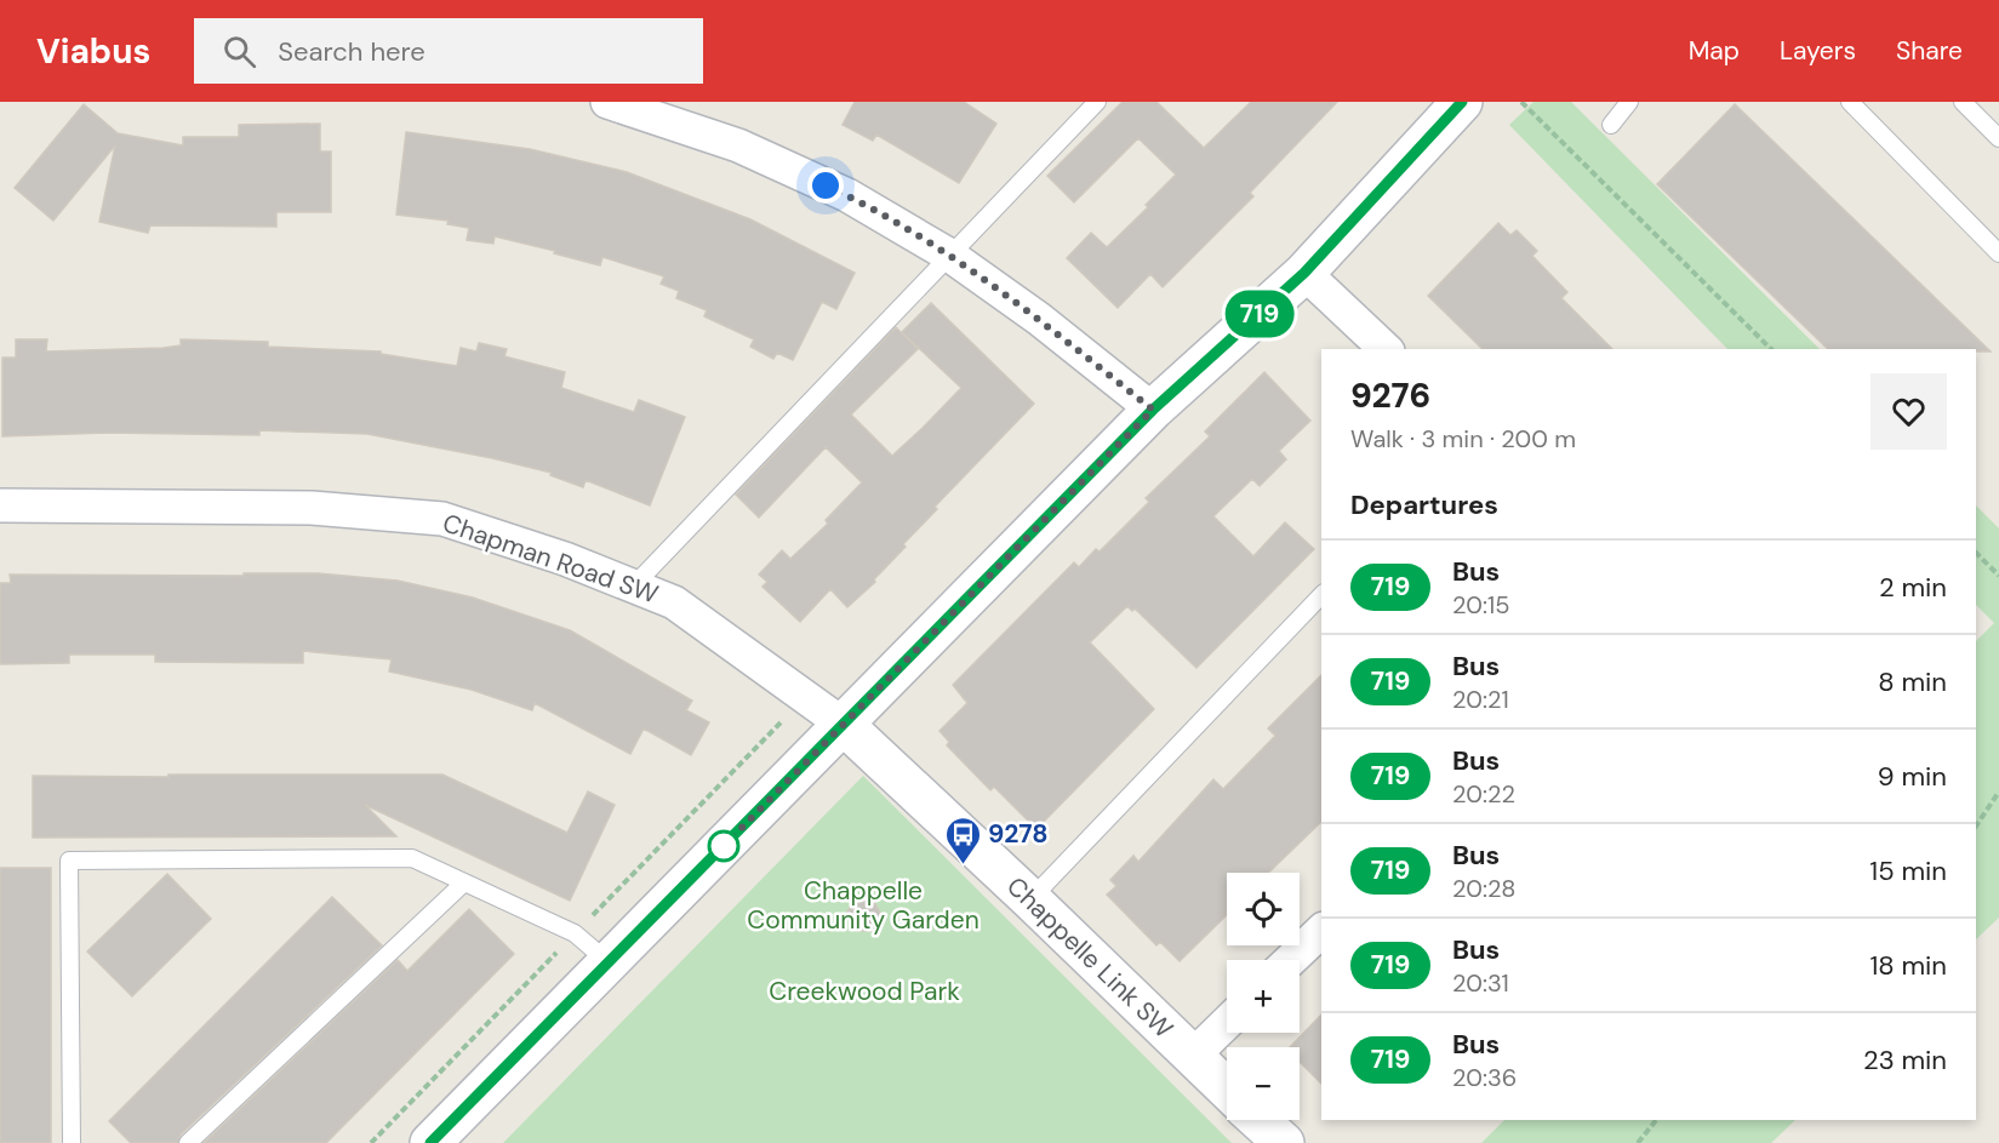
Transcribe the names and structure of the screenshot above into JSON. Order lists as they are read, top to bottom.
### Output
{
  "streets": {
    "street": ["Chapman Road SW", "Chappelle Link SW"]
  },
  "crossings": [
    ["Chapman Road SW", "Chappelle Link SW"]
  ],
  "parks": ["Chappelle Community Garden", "Creekwood Park"],
  "places": {
    "bus stop": ["9278"]
  },
  "lines": ["bus line 719"],
  "page": {
    "header": "Viabus",
    "search": "Search here",
    "nav": ["Map", "Layers", "Share"],
    "on_map": "719",
    "heading": [
      ["9276", "Walk · 3 min · 200 m"],
      "Departures"
    ],
    "list": [
      {
        "mark": "719",
        "name": "Bus",
        "note": "20:15",
        "value": "2 min"
      },
      {
        "mark": "719",
        "name": "Bus",
        "note": "20:21",
        "value": "8 min"
      },
      {
        "mark": "719",
        "name": "Bus",
        "note": "20:22",
        "value": "9 min"
      },
      {
        "mark": "719",
        "name": "Bus",
        "note": "20:28",
        "value": "15 min"
      },
      {
        "mark": "719",
        "name": "Bus",
        "note": "20:31",
        "value": "18 min"
      },
      {
        "mark": "719",
        "name": "Bus",
        "note": "20:36",
        "value": "23 min"
      }
    ],
    "map_buttons": ["+", "−"]
  }
}
